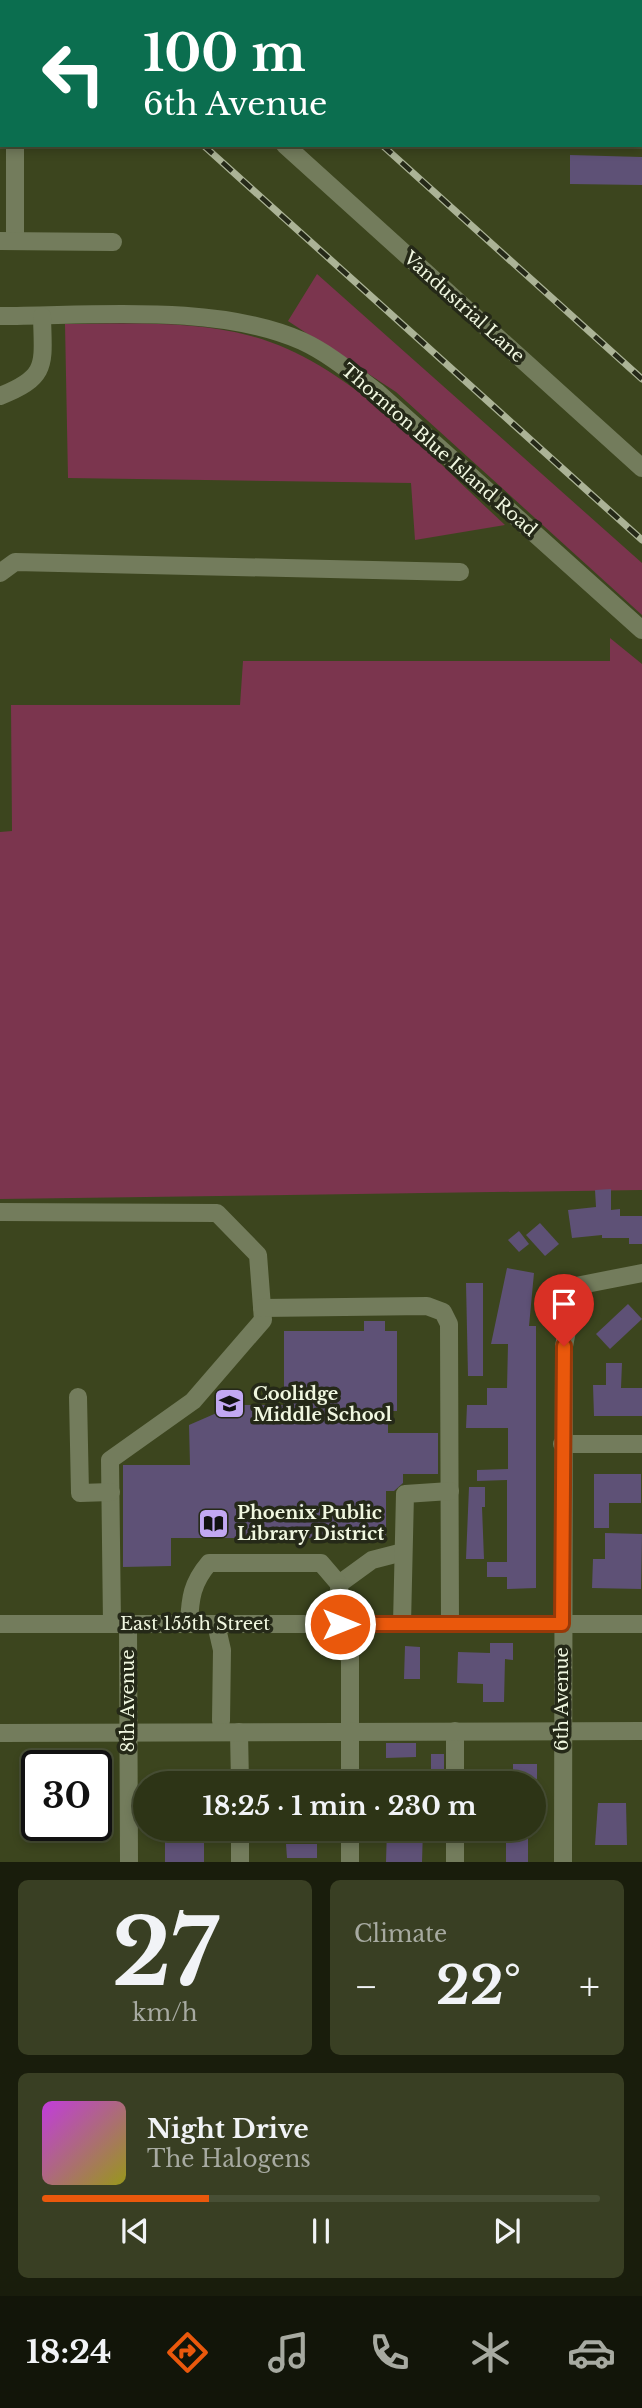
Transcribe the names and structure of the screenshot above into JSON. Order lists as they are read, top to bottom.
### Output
{
  "streets": {
    "street": [
      "Vandustrial Lane",
      "Thornton Blue Island Road",
      "East 155th Street",
      "6th Avenue",
      "8th Avenue"
    ]
  },
  "crossings": [
    ["East 155th Street", "6th Avenue"],
    ["East 155th Street", "8th Avenue"]
  ],
  "places": {
    "school or university": ["Coolidge Middle School"],
    "library": ["Phoenix Public Library District"]
  },
  "page": {
    "turn": ["100 m", "6th Avenue"],
    "limit": "30",
    "trip": "18:25 · 1 min · 230 m",
    "tile": [
      ["27", "km/h"],
      "Climate"
    ],
    "heat": ["−", "22°", "+"],
    "song": ["Night Drive", "The Halogens"],
    "tabs": "18:24"
  }
}
